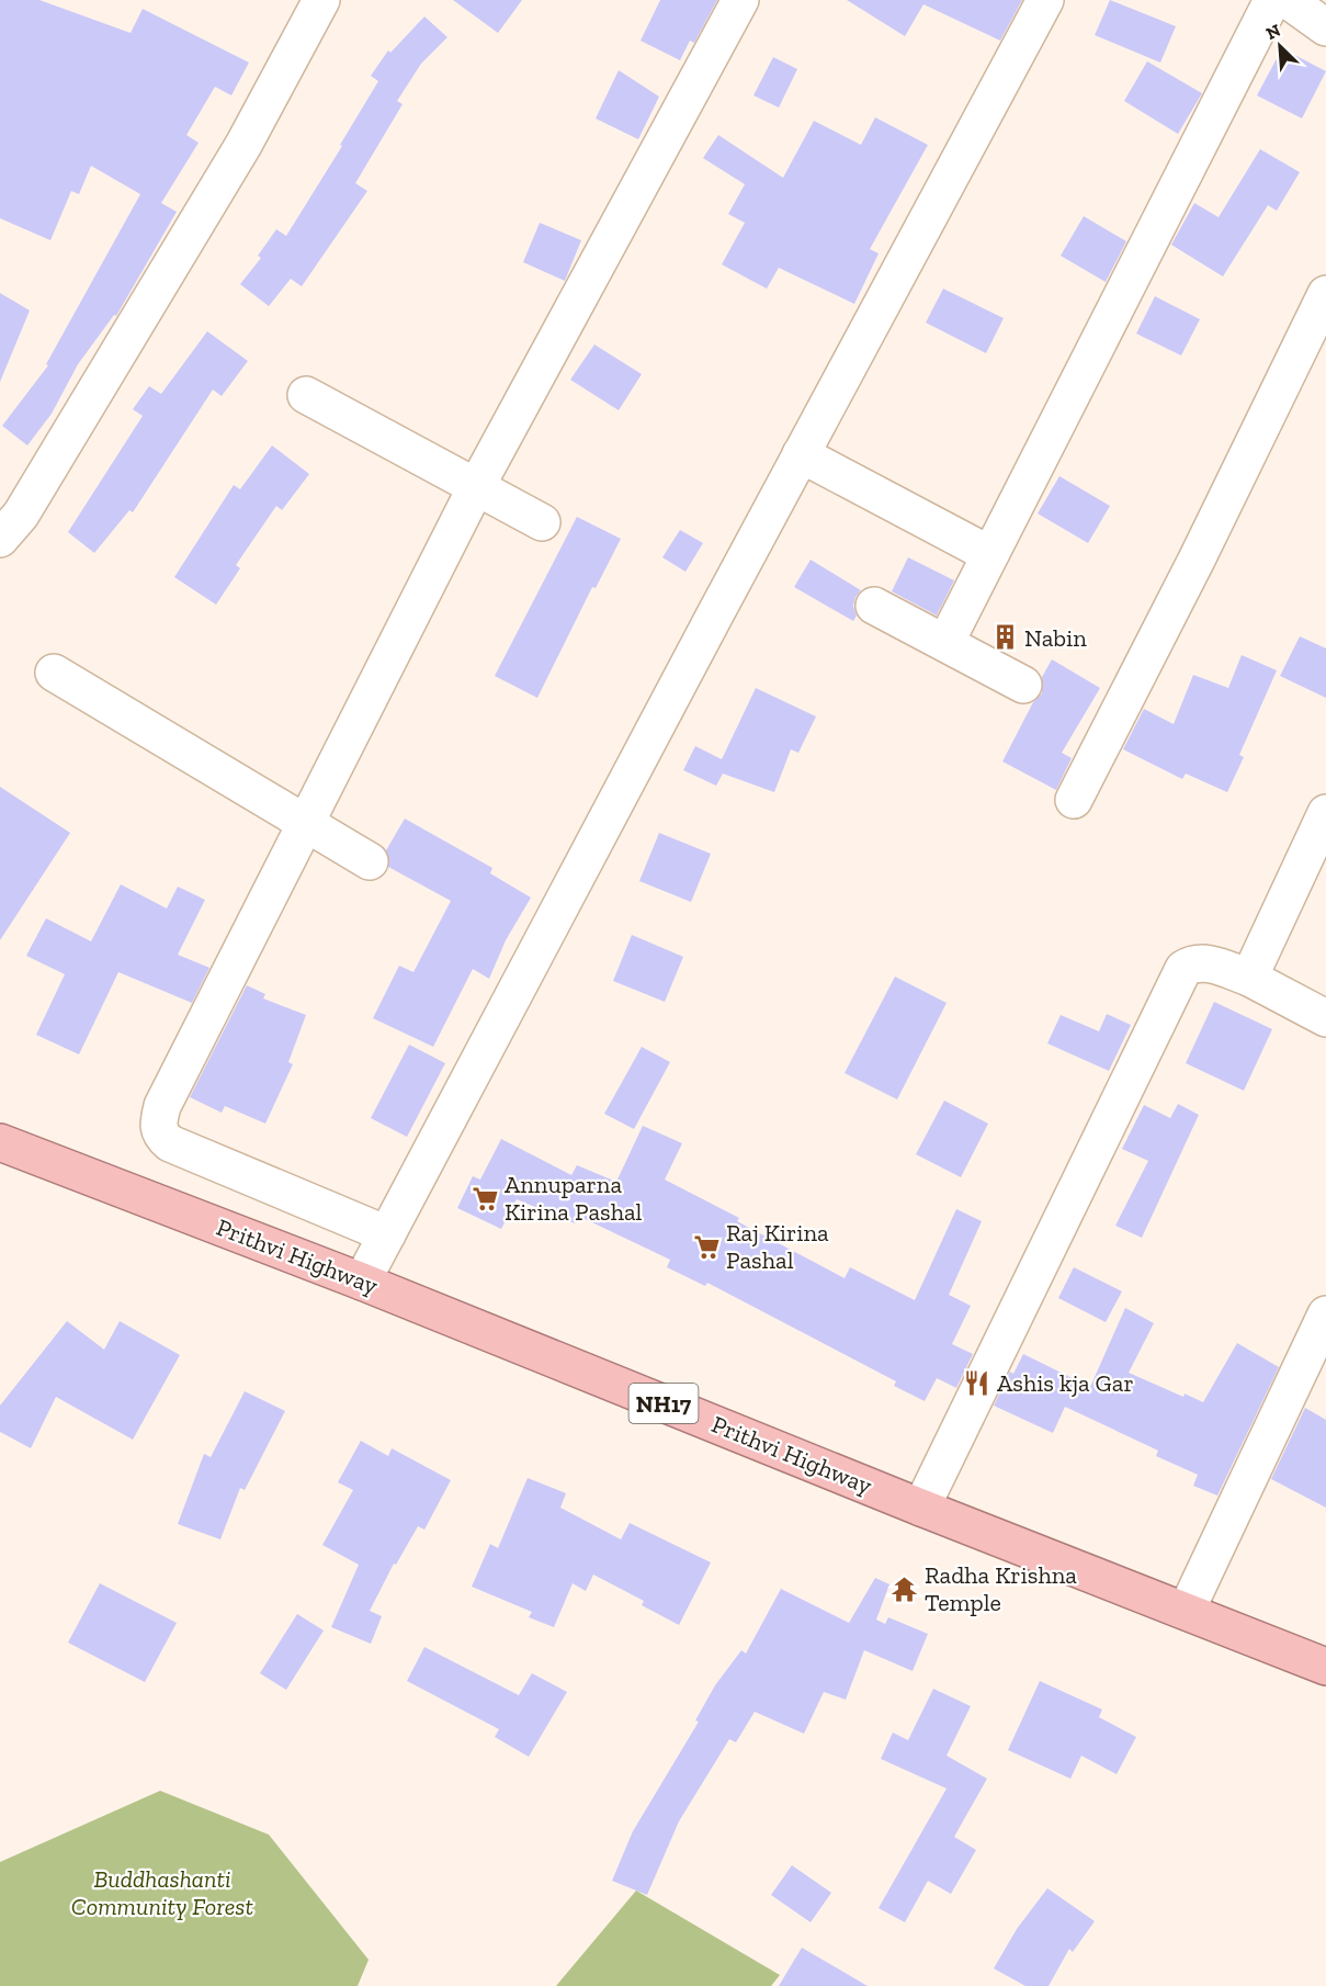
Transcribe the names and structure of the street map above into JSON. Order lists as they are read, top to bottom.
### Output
{
  "streets": {
    "highway": ["Prithvi Highway", "NH17"]
  },
  "parks": ["Buddhashanti Community Forest"],
  "places": {
    "building": ["Nabin"],
    "supermarket": ["Annuparna Kirina Pashal", "Raj Kirina Pashal"],
    "restaurant": ["Ashis kja Gar"],
    "temple": ["Radha Krishna Temple"]
  },
  "north": "top left"
}
